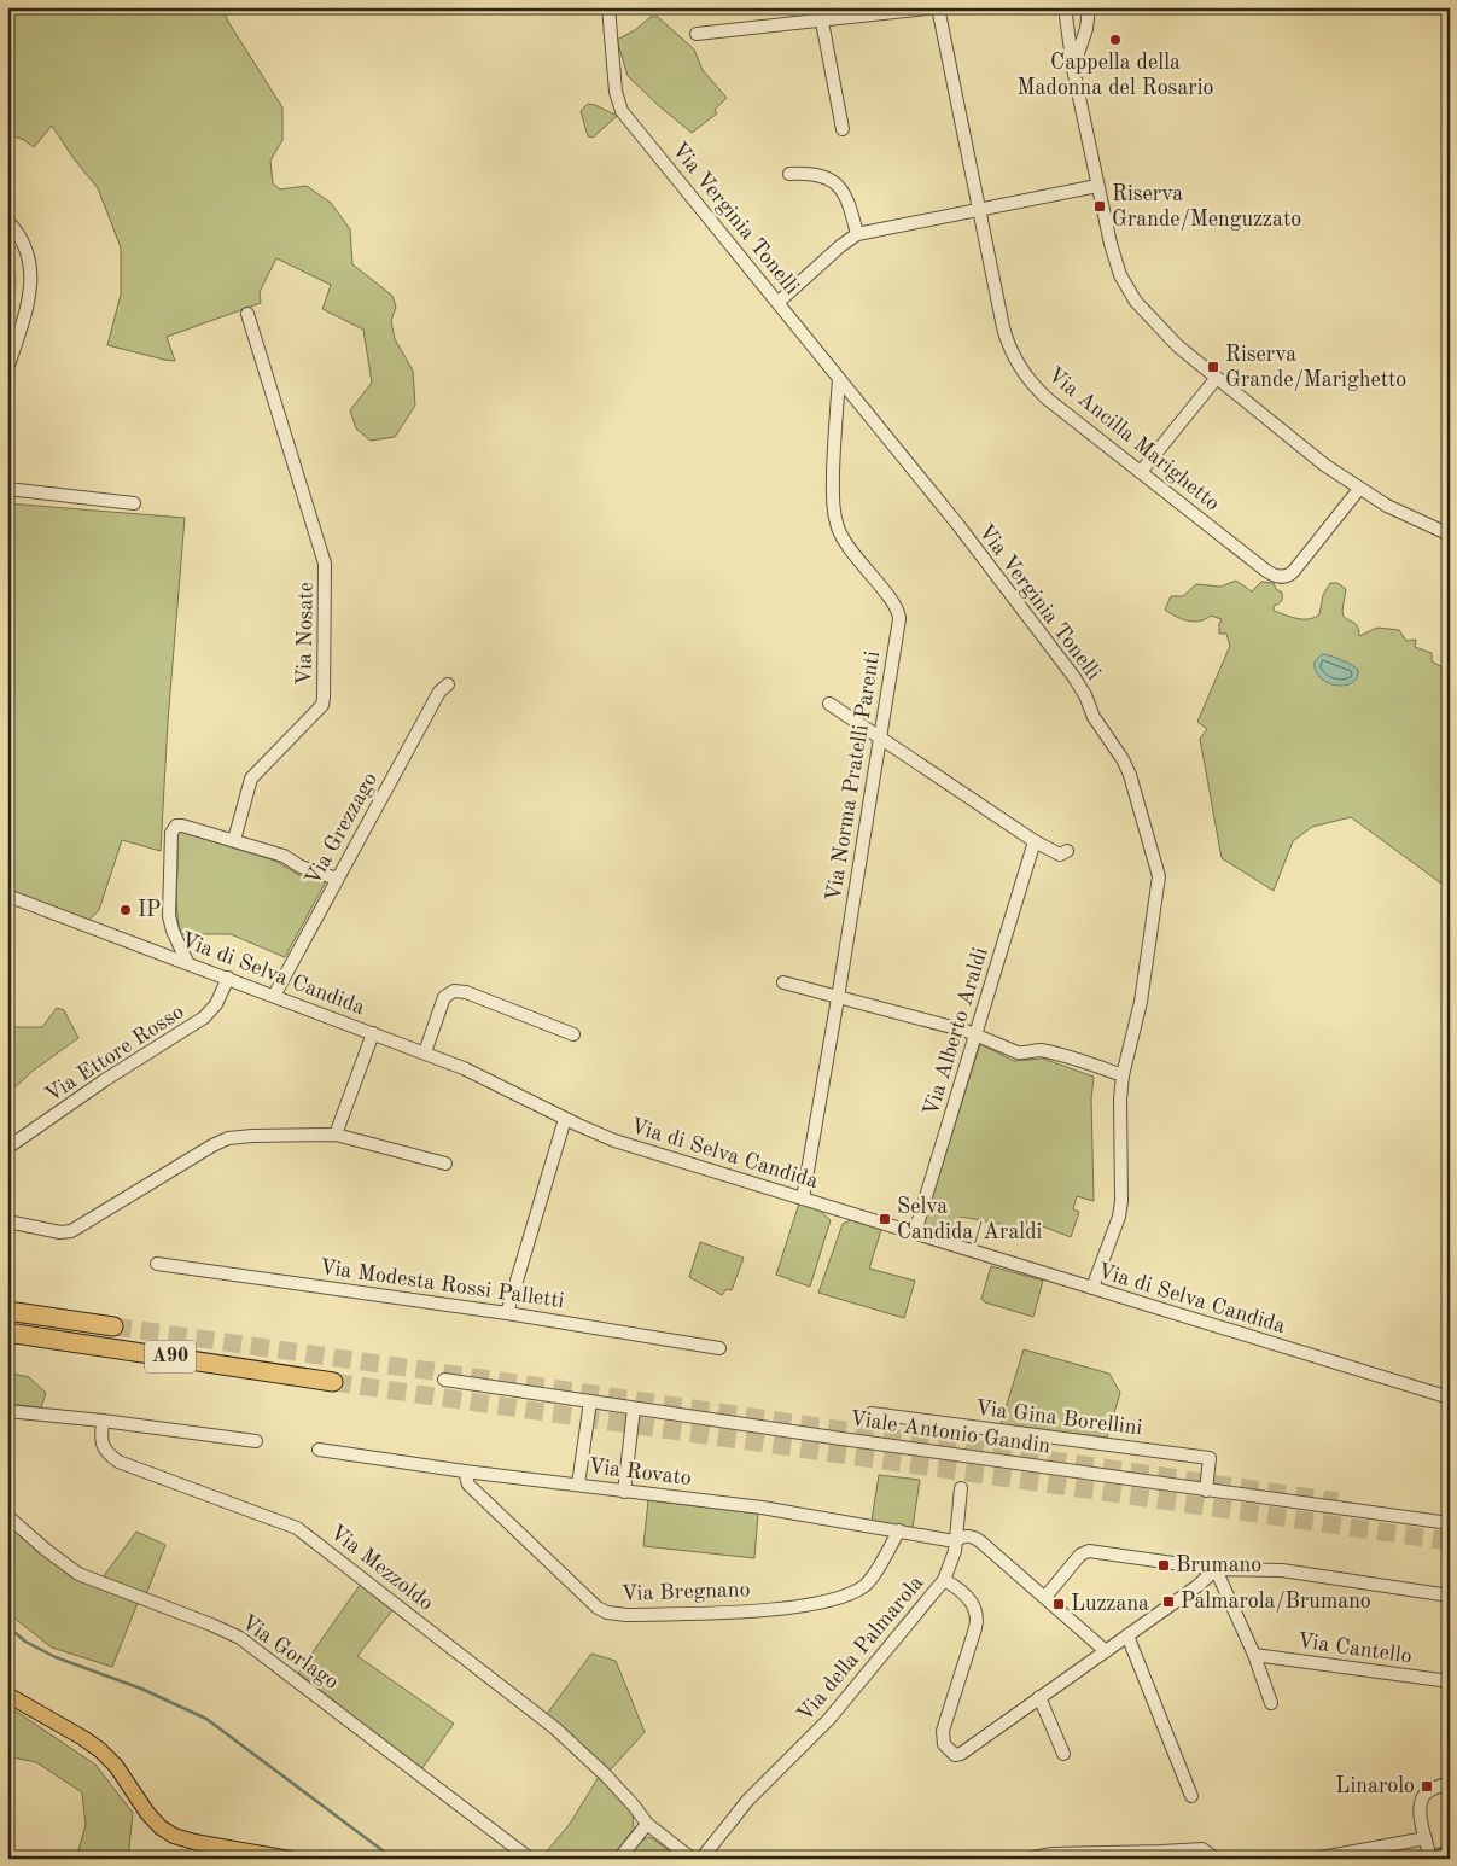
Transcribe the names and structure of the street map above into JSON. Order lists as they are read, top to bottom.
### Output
{
  "streets": {
    "highway": ["A90"],
    "street": [
      "Via Verginia Tonelli",
      "Via Ancilla Marighetto",
      "Via Nosate",
      "Via Norma Pratelli Parenti",
      "Via Grezzago",
      "Via di Selva Candida",
      "Via Alberto Araldi",
      "Via Ettore Rosso",
      "Via Modesta Rossi Palletti",
      "Via Gina Borellini",
      "Viale Antonio Gandin",
      "Via Rovato",
      "Via Mezzoldo",
      "Via Bregnano",
      "Via della Palmarola",
      "Via Cantello",
      "Via Gorlago"
    ]
  },
  "crossings": [
    ["Via Verginia Tonelli", "Via Norma Pratelli Parenti"],
    ["Via Verginia Tonelli", "Via di Selva Candida"],
    ["Via Norma Pratelli Parenti", "Via di Selva Candida"],
    ["Via Grezzago", "Via di Selva Candida"],
    ["Via di Selva Candida", "Via Alberto Araldi"],
    ["Via di Selva Candida", "Via Ettore Rosso"],
    ["Via Gina Borellini", "Viale Antonio Gandin"],
    ["Via Rovato", "Via Bregnano"],
    ["Via Rovato", "Via della Palmarola"]
  ],
  "places": {
    "other": ["Cappella della Madonna del Rosario", "IP"],
    "transit": [
      "Riserva Grande/Menguzzato",
      "Riserva Grande/Marighetto",
      "Selva Candida/Araldi",
      "Brumano",
      "Palmarola/Brumano",
      "Luzzana",
      "Linarolo"
    ]
  }
}
